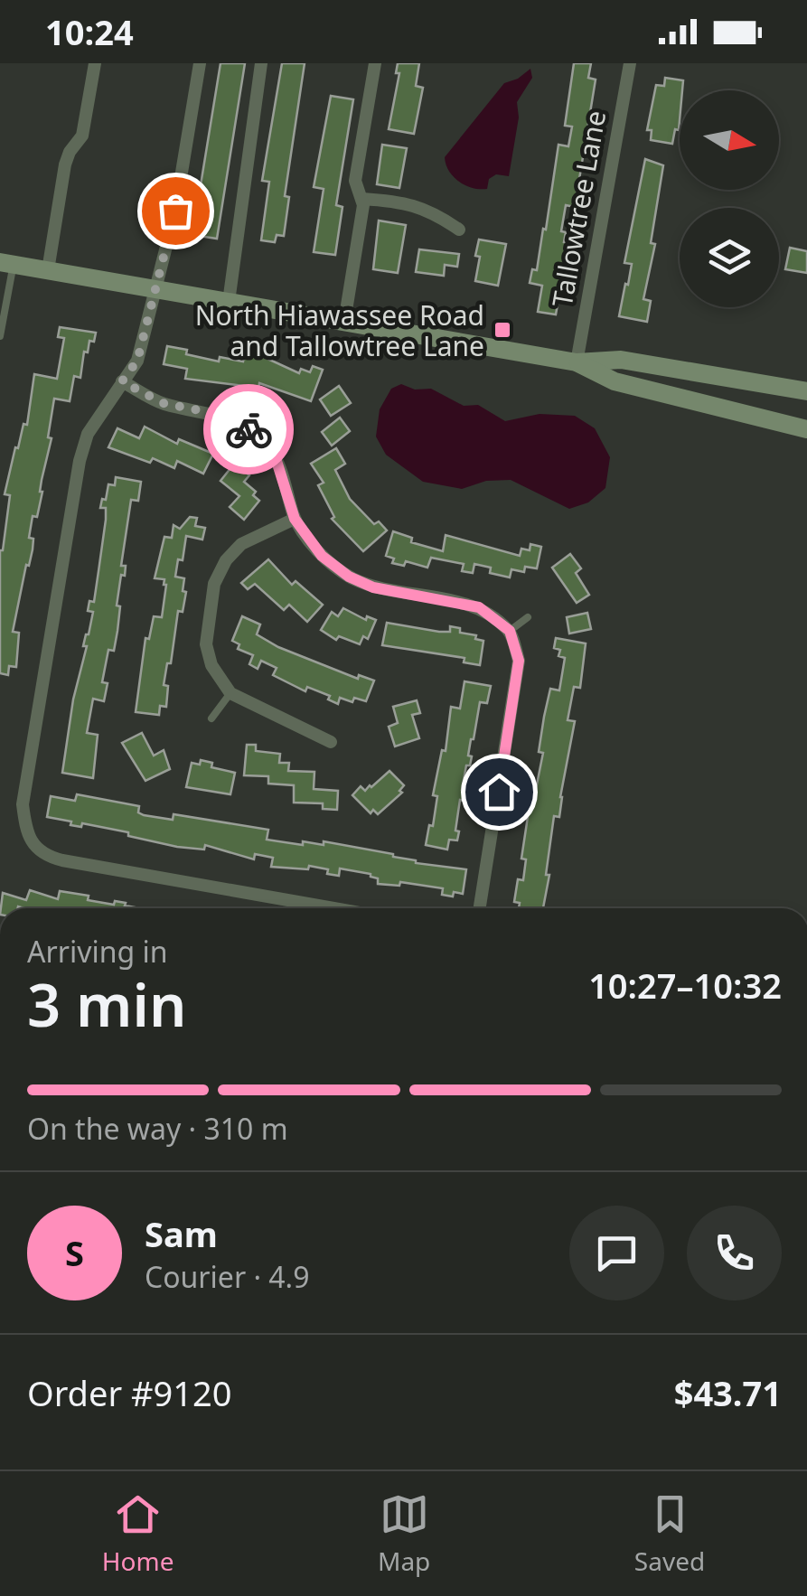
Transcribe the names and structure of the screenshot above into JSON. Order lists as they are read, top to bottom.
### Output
{
  "streets": {
    "street": ["Tallowtree Lane"]
  },
  "places": {
    "transit": ["North Hiawassee Road and Tallowtree Lane"]
  },
  "north": "right",
  "page": {
    "status": "10:24",
    "heading": ["3 min", "Arriving in", "10:27–10:32"],
    "panel": [
      "Sam",
      "Courier · 4.9",
      "Order #9120",
      "$43.71"
    ],
    "bar": "On the way · 310 m",
    "round": "S",
    "tabs": ["Home", "Map", "Saved"]
  }
}
